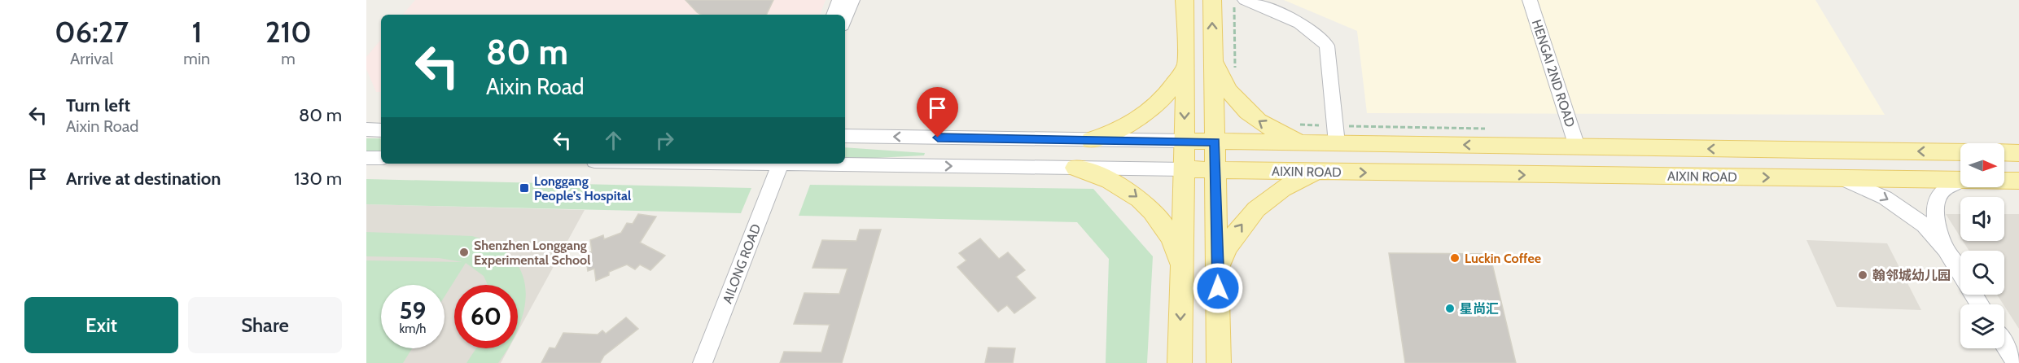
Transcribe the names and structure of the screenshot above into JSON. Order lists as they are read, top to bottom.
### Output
{
  "streets": {
    "main road": ["AIXIN ROAD"],
    "street": ["HENGAI 2ND ROAD", "AILONG ROAD"]
  },
  "crossings": [
    ["AIXIN ROAD", "AILONG ROAD"]
  ],
  "one_way": ["AIXIN ROAD"],
  "places": {
    "transit": ["Longgang People’s Hospital"],
    "other": [
      "Shenzhen Longgang Experimental School",
      "Luckin Coffee",
      "翰邻城幼儿园",
      "星尚汇"
    ]
  },
  "north": "right",
  "page": {
    "eta": [
      "06:27",
      "Arrival",
      "1",
      "min",
      "210",
      "m"
    ],
    "turn": ["80 m", "Aixin Road"],
    "list": [
      {
        "name": "Turn left",
        "note": "Aixin Road",
        "value": "80 m"
      },
      {
        "name": "Arrive at destination",
        "value": "130 m"
      }
    ],
    "speed": "59 km/h",
    "limit": "60",
    "buttons": ["Exit", "Share"]
  }
}
